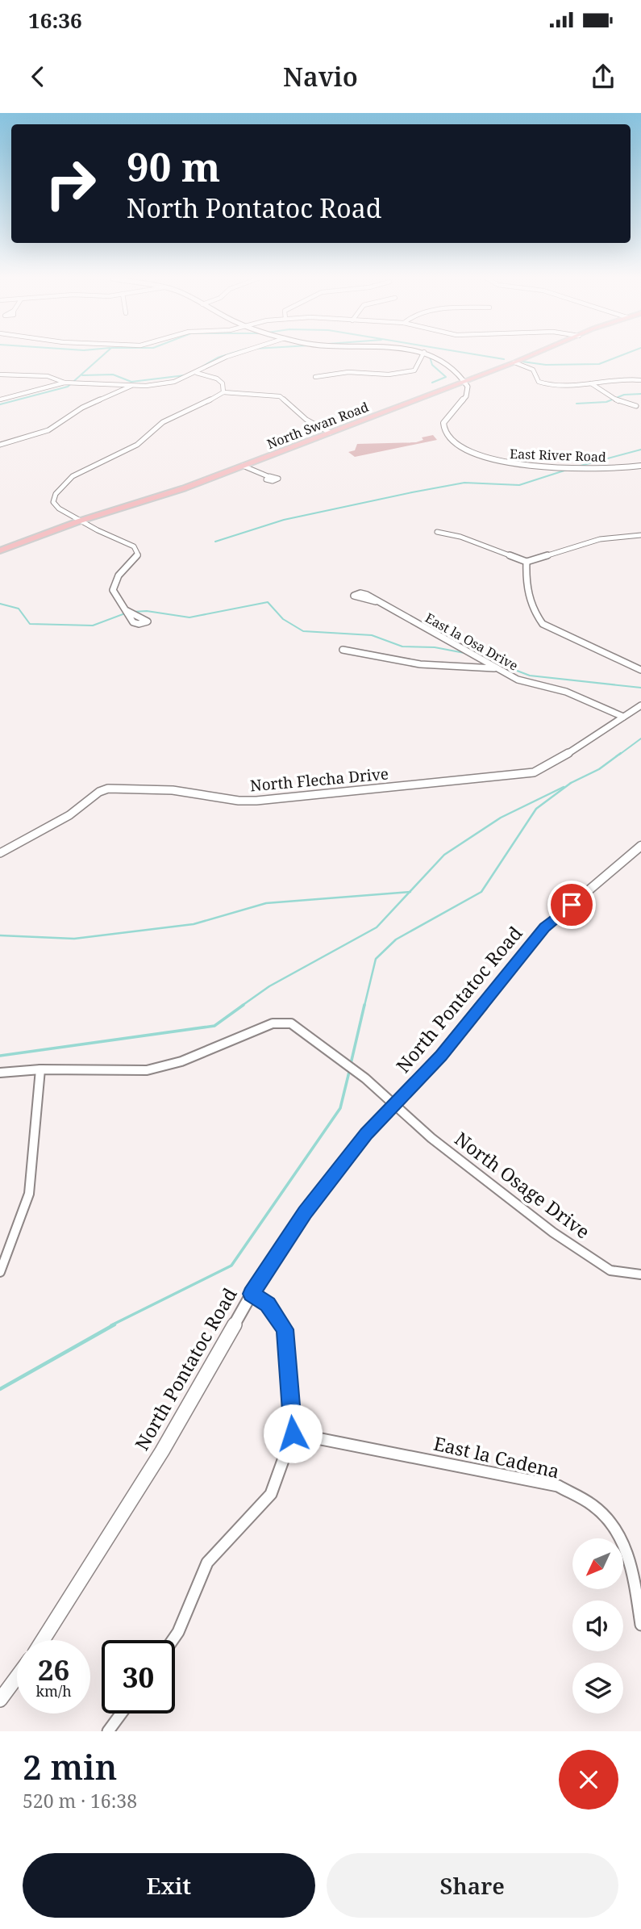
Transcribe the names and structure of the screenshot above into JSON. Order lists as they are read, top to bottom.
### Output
{
  "streets": {
    "main road": ["North Swan Road"],
    "street": [
      "East River Road",
      "East la Osa Drive",
      "North Flecha Drive",
      "North Pontatoc Road",
      "North Osage Drive",
      "East la Cadena"
    ]
  },
  "crossings": [
    ["East la Osa Drive", "North Flecha Drive"],
    ["North Pontatoc Road", "North Osage Drive"]
  ],
  "north": "bottom left",
  "page": {
    "status": "16:36",
    "header": "Navio",
    "turn": ["90 m", "North Pontatoc Road"],
    "speed": "26 km/h",
    "limit": "30",
    "heading": ["2 min", "520 m · 16:38"],
    "buttons": ["Exit", "Share"]
  }
}
